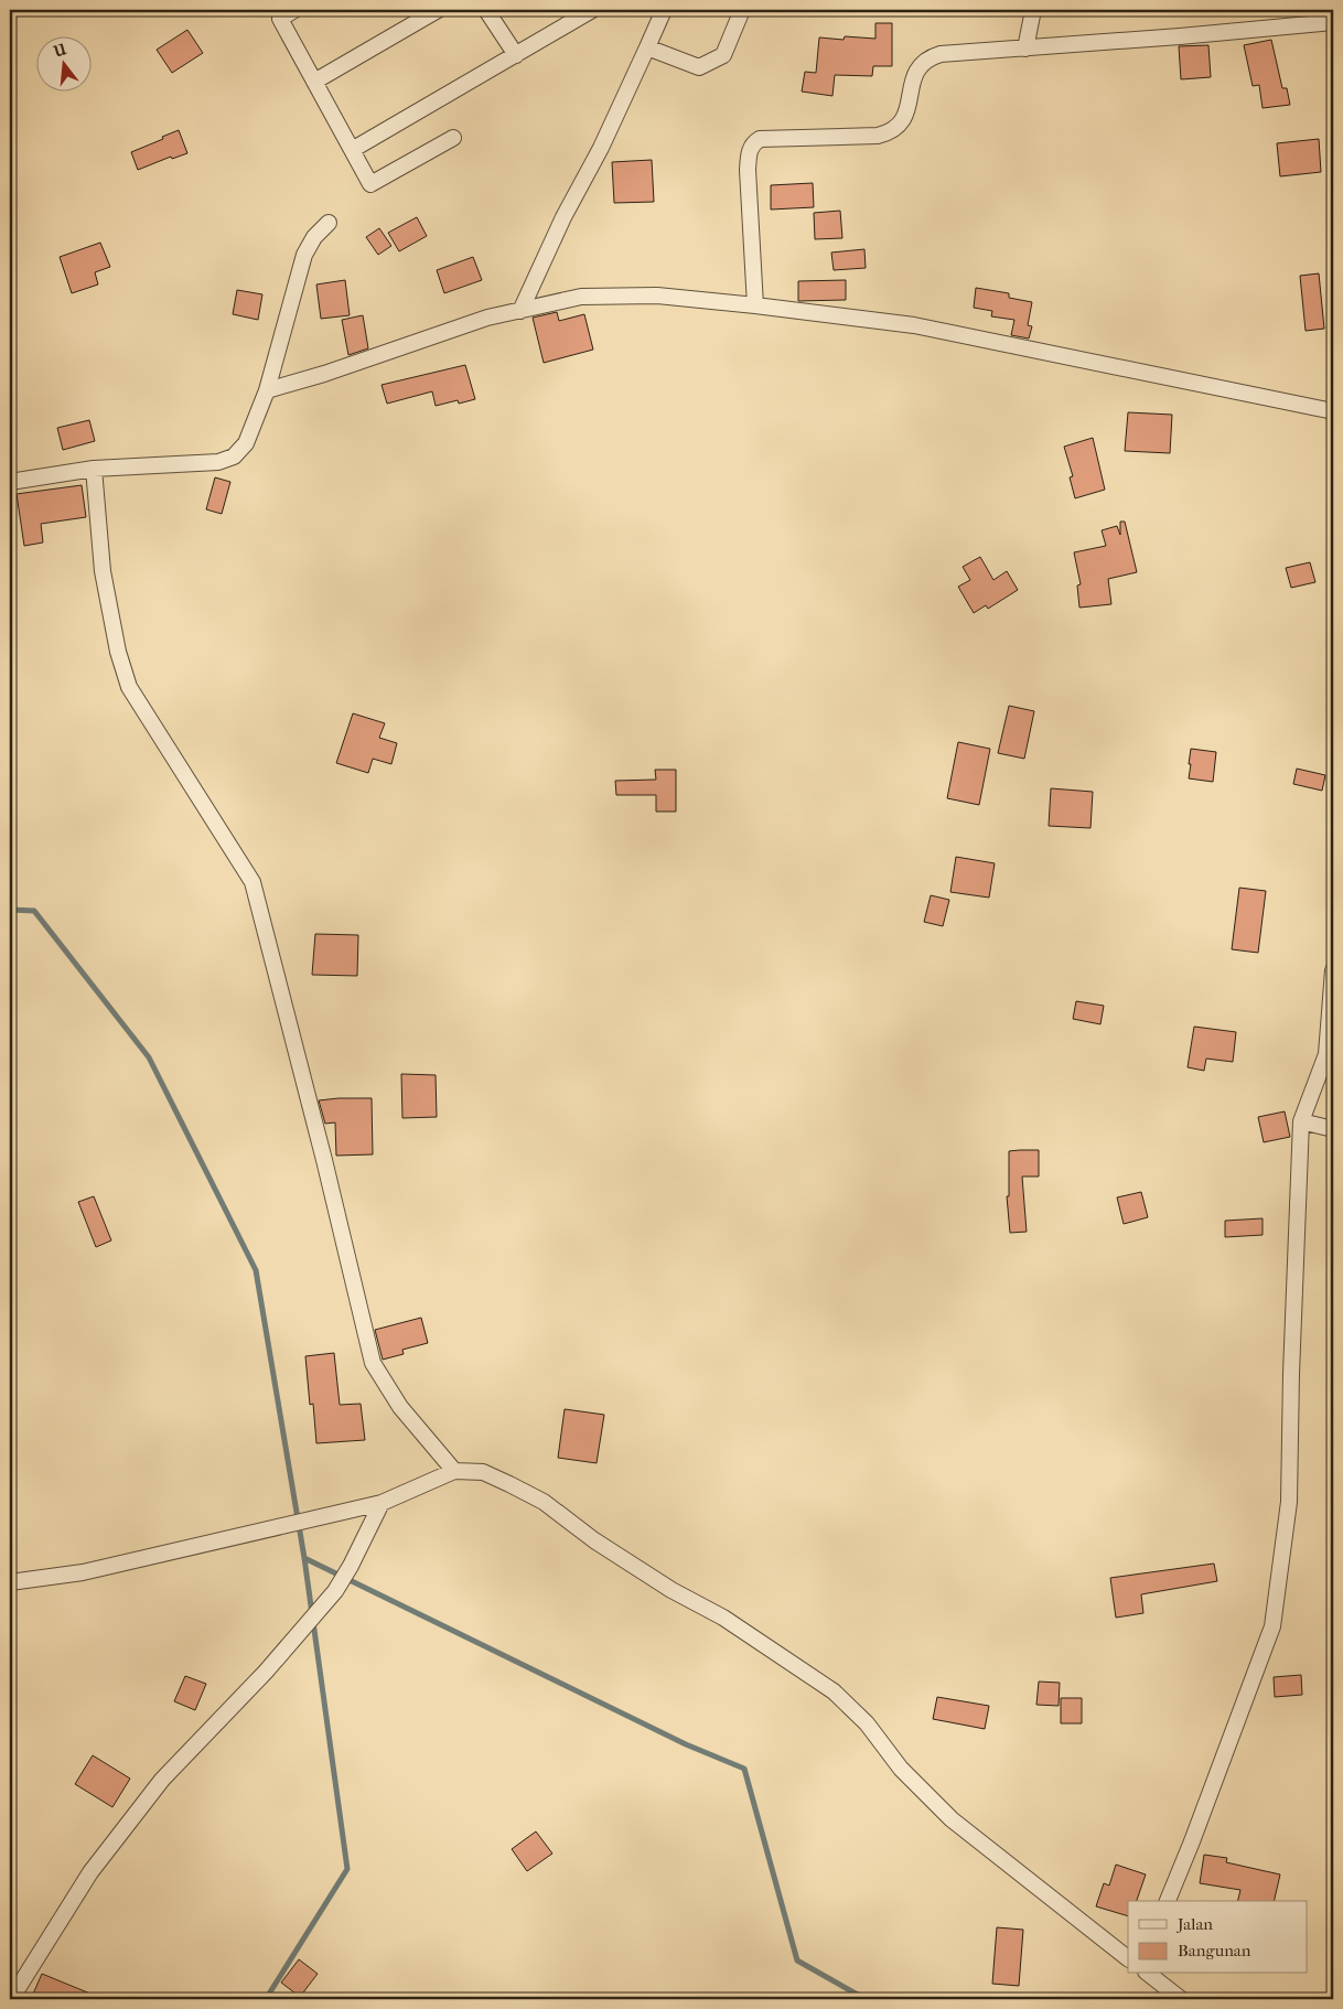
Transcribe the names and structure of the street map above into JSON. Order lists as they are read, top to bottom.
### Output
{
  "legend": ["Jalan", "Bangunan"],
  "north": "top"
}
